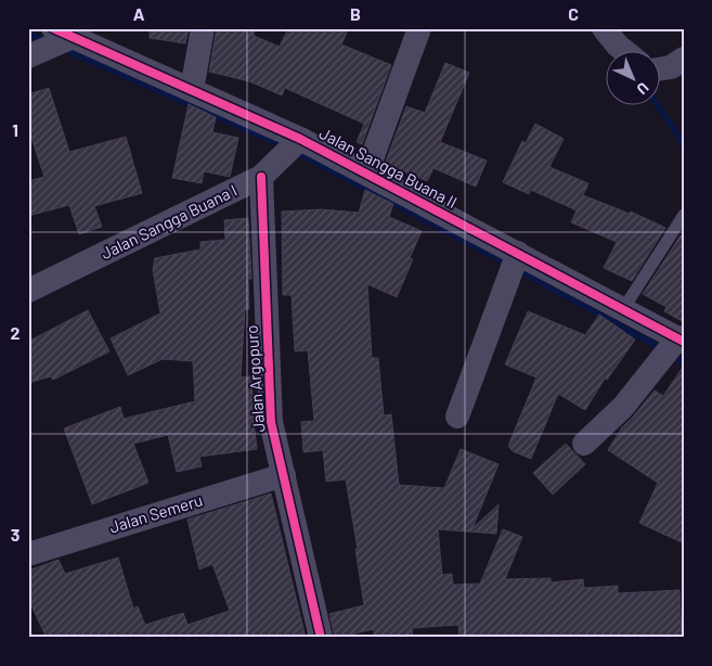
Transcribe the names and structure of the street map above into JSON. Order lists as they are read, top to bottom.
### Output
{
  "streets": {
    "street": [
      "Jalan Sangga Buana II",
      "Jalan Sangga Buana I",
      "Jalan Argopuro",
      "Jalan Semeru"
    ]
  },
  "crossings": [
    ["Jalan Sangga Buana II", "Jalan Sangga Buana I"],
    ["Jalan Sangga Buana I", "Jalan Argopuro"],
    ["Jalan Argopuro", "Jalan Semeru"]
  ],
  "north": "bottom right",
  "grid": {
    "columns": ["A", "B", "C"],
    "rows": ["1", "2", "3"]
  }
}
